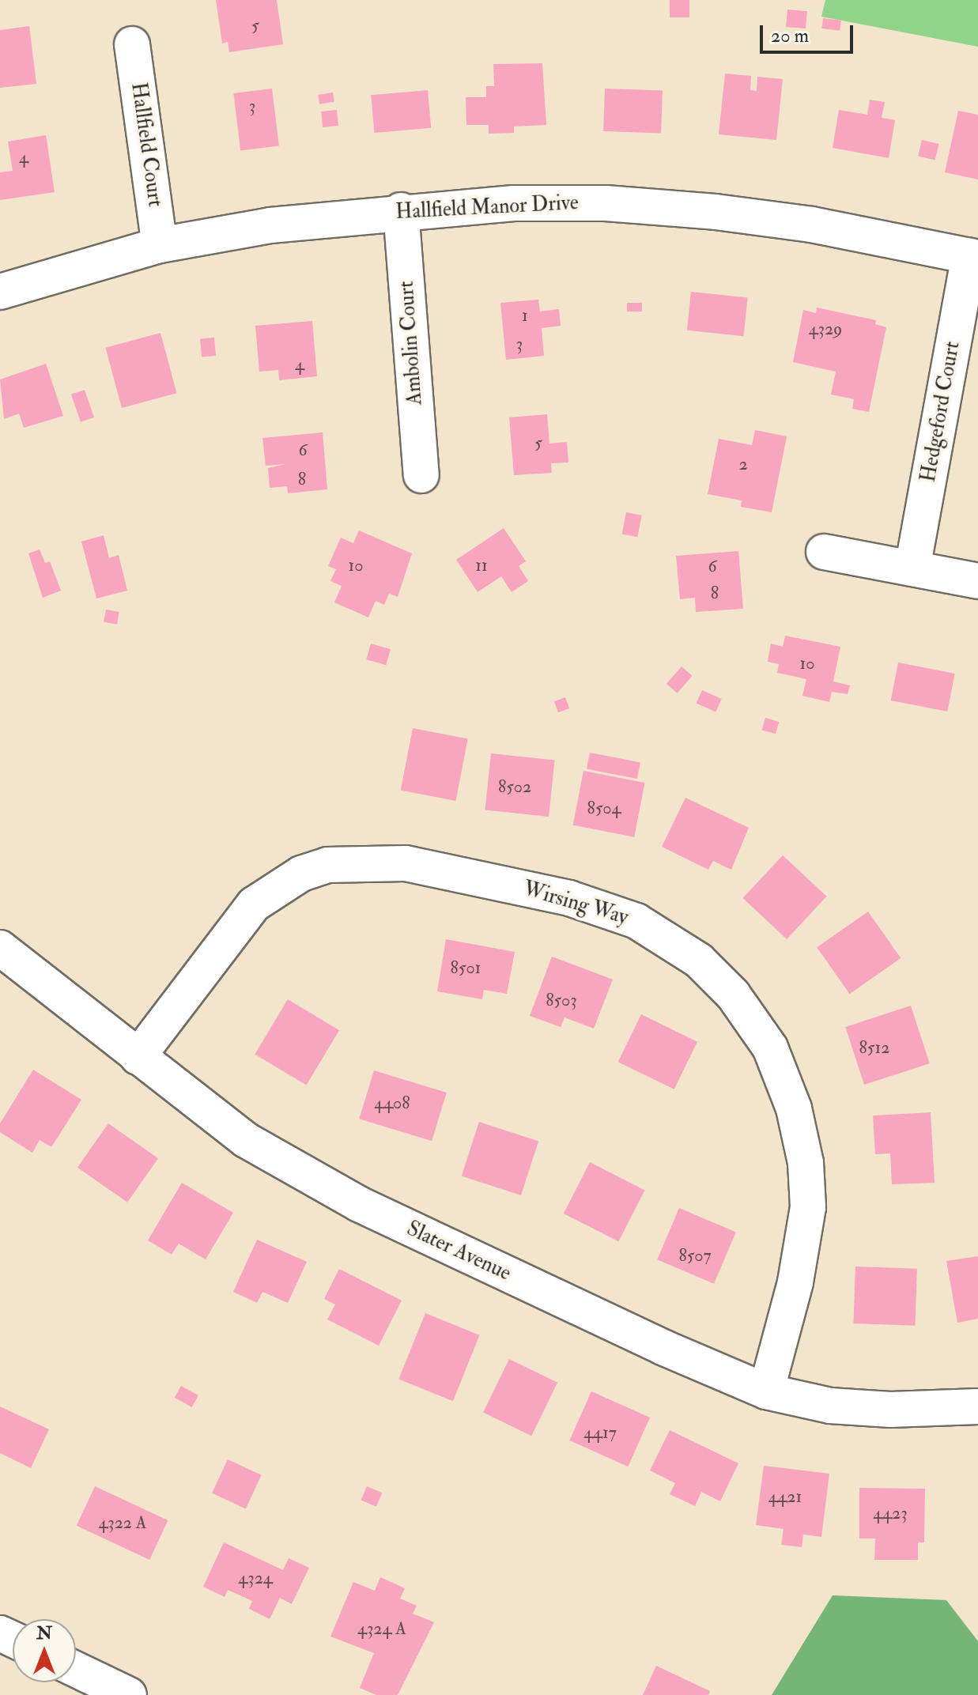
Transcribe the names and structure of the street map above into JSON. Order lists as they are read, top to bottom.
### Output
{
  "streets": {
    "street": [
      "Hallfield Court",
      "Hallfield Manor Drive",
      "Ambolin Court",
      "Hedgeford Court",
      "Wirsing Way",
      "Slater Avenue"
    ]
  },
  "crossings": [
    ["Hallfield Court", "Hallfield Manor Drive"],
    ["Hallfield Manor Drive", "Ambolin Court"],
    ["Hallfield Manor Drive", "Hedgeford Court"],
    ["Wirsing Way", "Slater Avenue"]
  ],
  "house_numbers": [
    "5",
    "3",
    "4",
    "1",
    "4329",
    "3",
    "4",
    "5",
    "6",
    "2",
    "8",
    "10",
    "11",
    "6",
    "8",
    "10",
    "8502",
    "8504",
    "8501",
    "8503",
    "8512",
    "4408",
    "8507",
    "4417",
    "4421",
    "4423",
    "4322 A",
    "4324",
    "4324 A"
  ],
  "scale_bar": "20 m",
  "north": "top"
}
